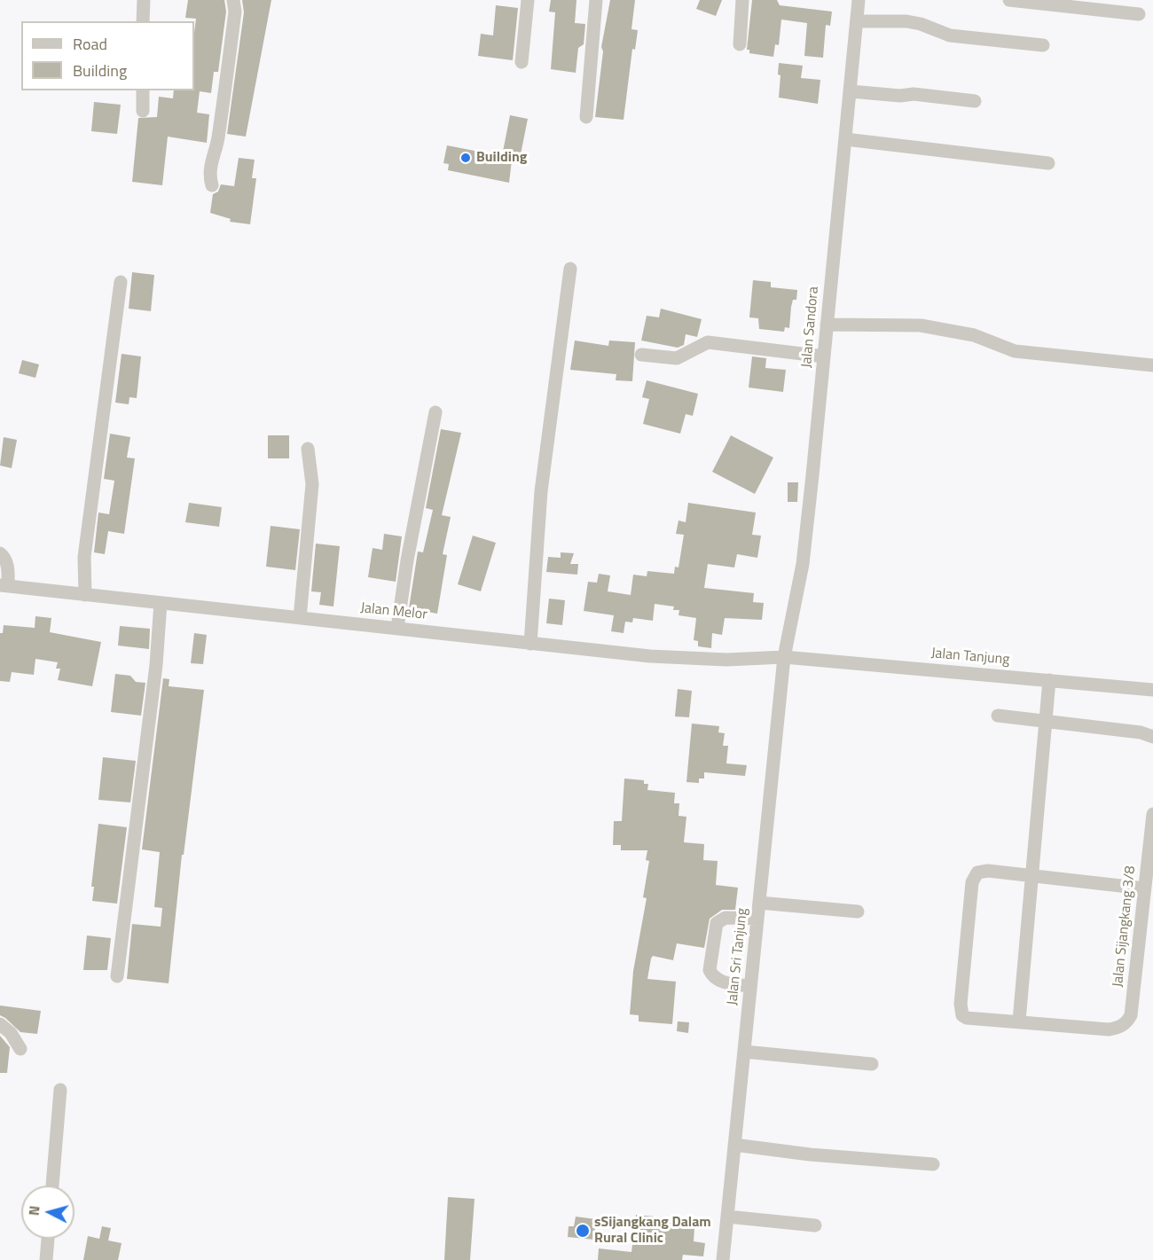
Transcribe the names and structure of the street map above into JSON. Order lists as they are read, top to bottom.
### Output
{
  "streets": {
    "street": [
      "Jalan Sandora",
      "Jalan Melor",
      "Jalan Tanjung",
      "Jalan Sijangkang 3/8",
      "Jalan Sri Tanjung"
    ]
  },
  "crossings": [
    ["Jalan Sandora", "Jalan Melor"],
    ["Jalan Sandora", "Jalan Tanjung"],
    ["Jalan Sandora", "Jalan Sri Tanjung"],
    ["Jalan Melor", "Jalan Tanjung"],
    ["Jalan Melor", "Jalan Sri Tanjung"],
    ["Jalan Tanjung", "Jalan Sri Tanjung"]
  ],
  "places": ["Building", "sSijangkang Dalam Rural Clinic"],
  "legend": ["Road", "Building"],
  "north": "left"
}
